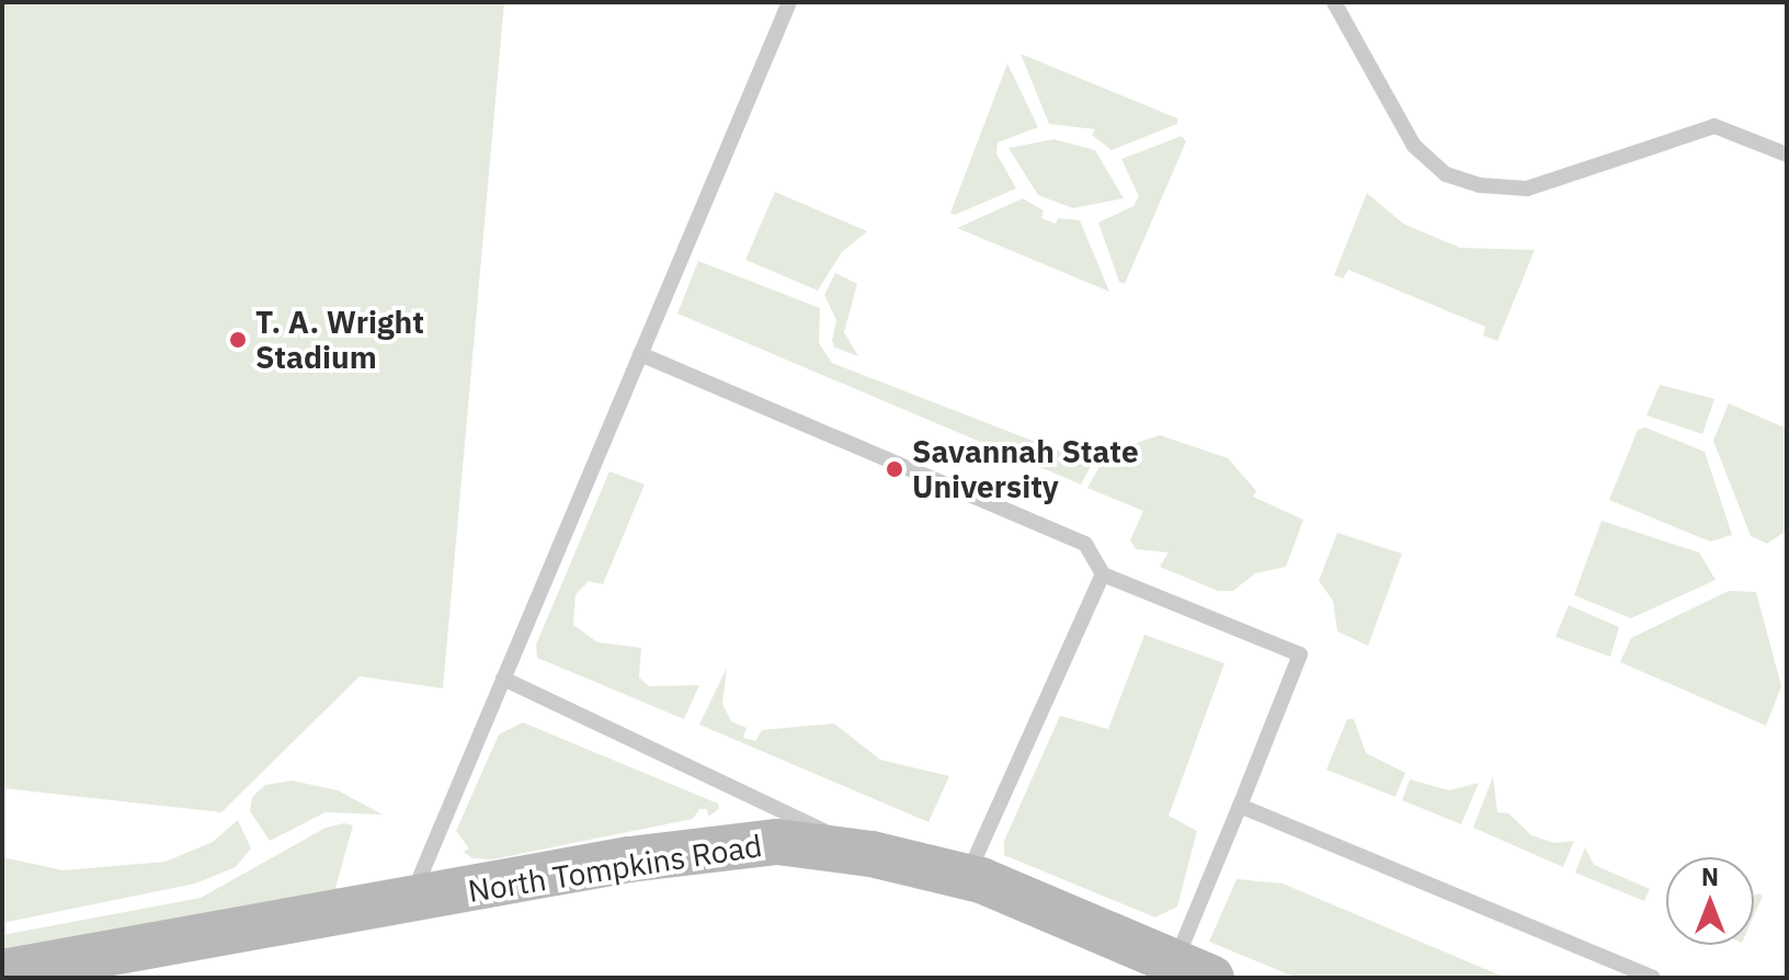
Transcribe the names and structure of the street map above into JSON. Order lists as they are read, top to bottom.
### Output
{
  "streets": {
    "street": ["North Tompkins Road"]
  },
  "places": ["T. A. Wright Stadium", "Savannah State University"],
  "north": "top"
}
